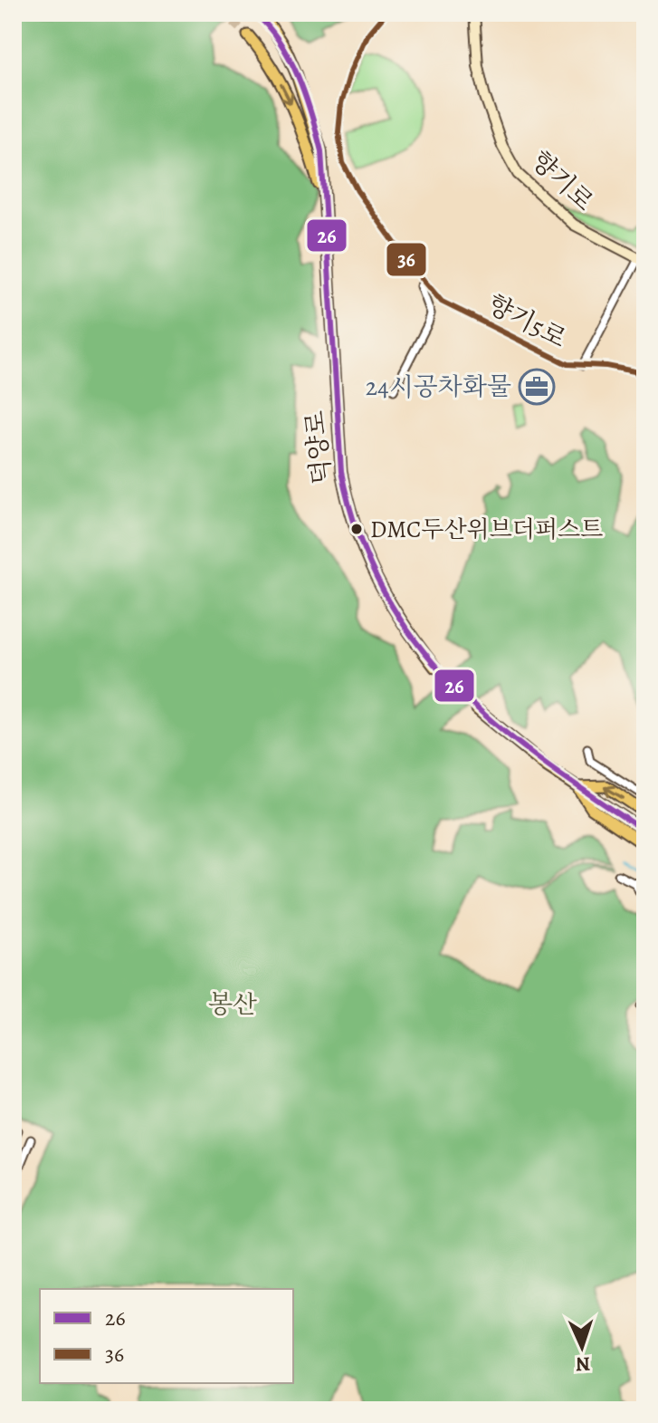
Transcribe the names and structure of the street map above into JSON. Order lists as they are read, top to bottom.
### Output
{
  "streets": {
    "main road": ["향기로", "덕양로"],
    "street": ["향기5로"]
  },
  "crossings": [
    ["향기로", "향기5로"]
  ],
  "parks": ["봉산"],
  "places": {
    "office": ["24시공차화물"],
    "other": ["DMC두산위브더퍼스트"]
  },
  "lines": ["transit line 26", "transit line 36"],
  "legend": ["26", "36"],
  "north": "bottom"
}
